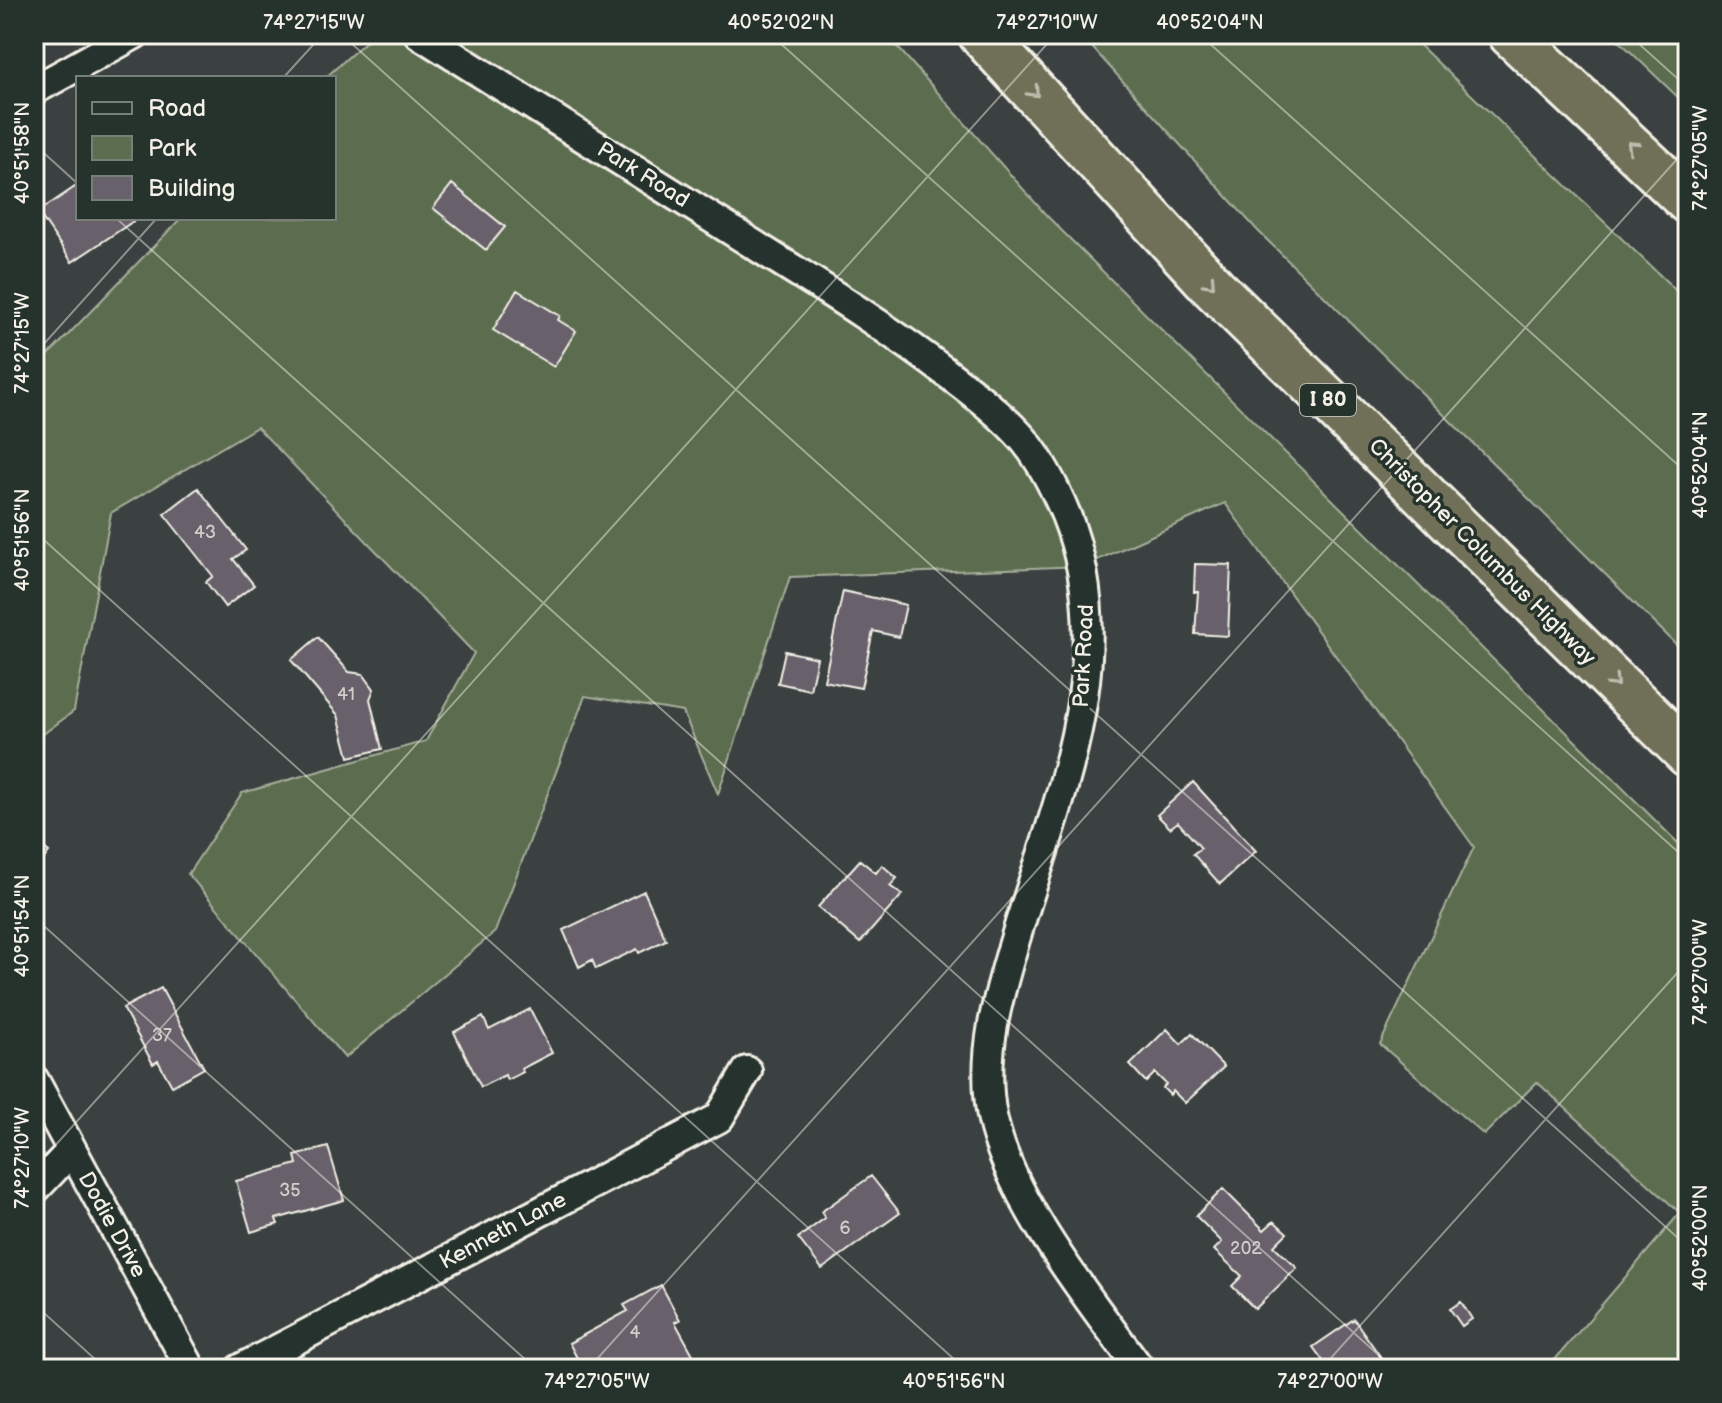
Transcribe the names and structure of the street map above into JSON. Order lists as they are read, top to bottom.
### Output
{
  "streets": {
    "highway": ["I 80", "Christopher Columbus Highway"],
    "street": ["Park Road", "Dodie Drive", "Kenneth Lane"]
  },
  "one_way": ["Christopher Columbus Highway"],
  "house_numbers": [
    "43",
    "41",
    "37",
    "35",
    "6",
    "202",
    "4"
  ],
  "legend": ["Road", "Park", "Building"],
  "coordinates": [
    "74°27'15\"W",
    "40°52'02\"N",
    "74°27'10\"W",
    "40°52'04\"N",
    "40°51'58\"N",
    "74°27'05\"W",
    "40°51'56\"N",
    "40°51'54\"N",
    "74°27'00\"W",
    "40°52'00\"N"
  ]
}
